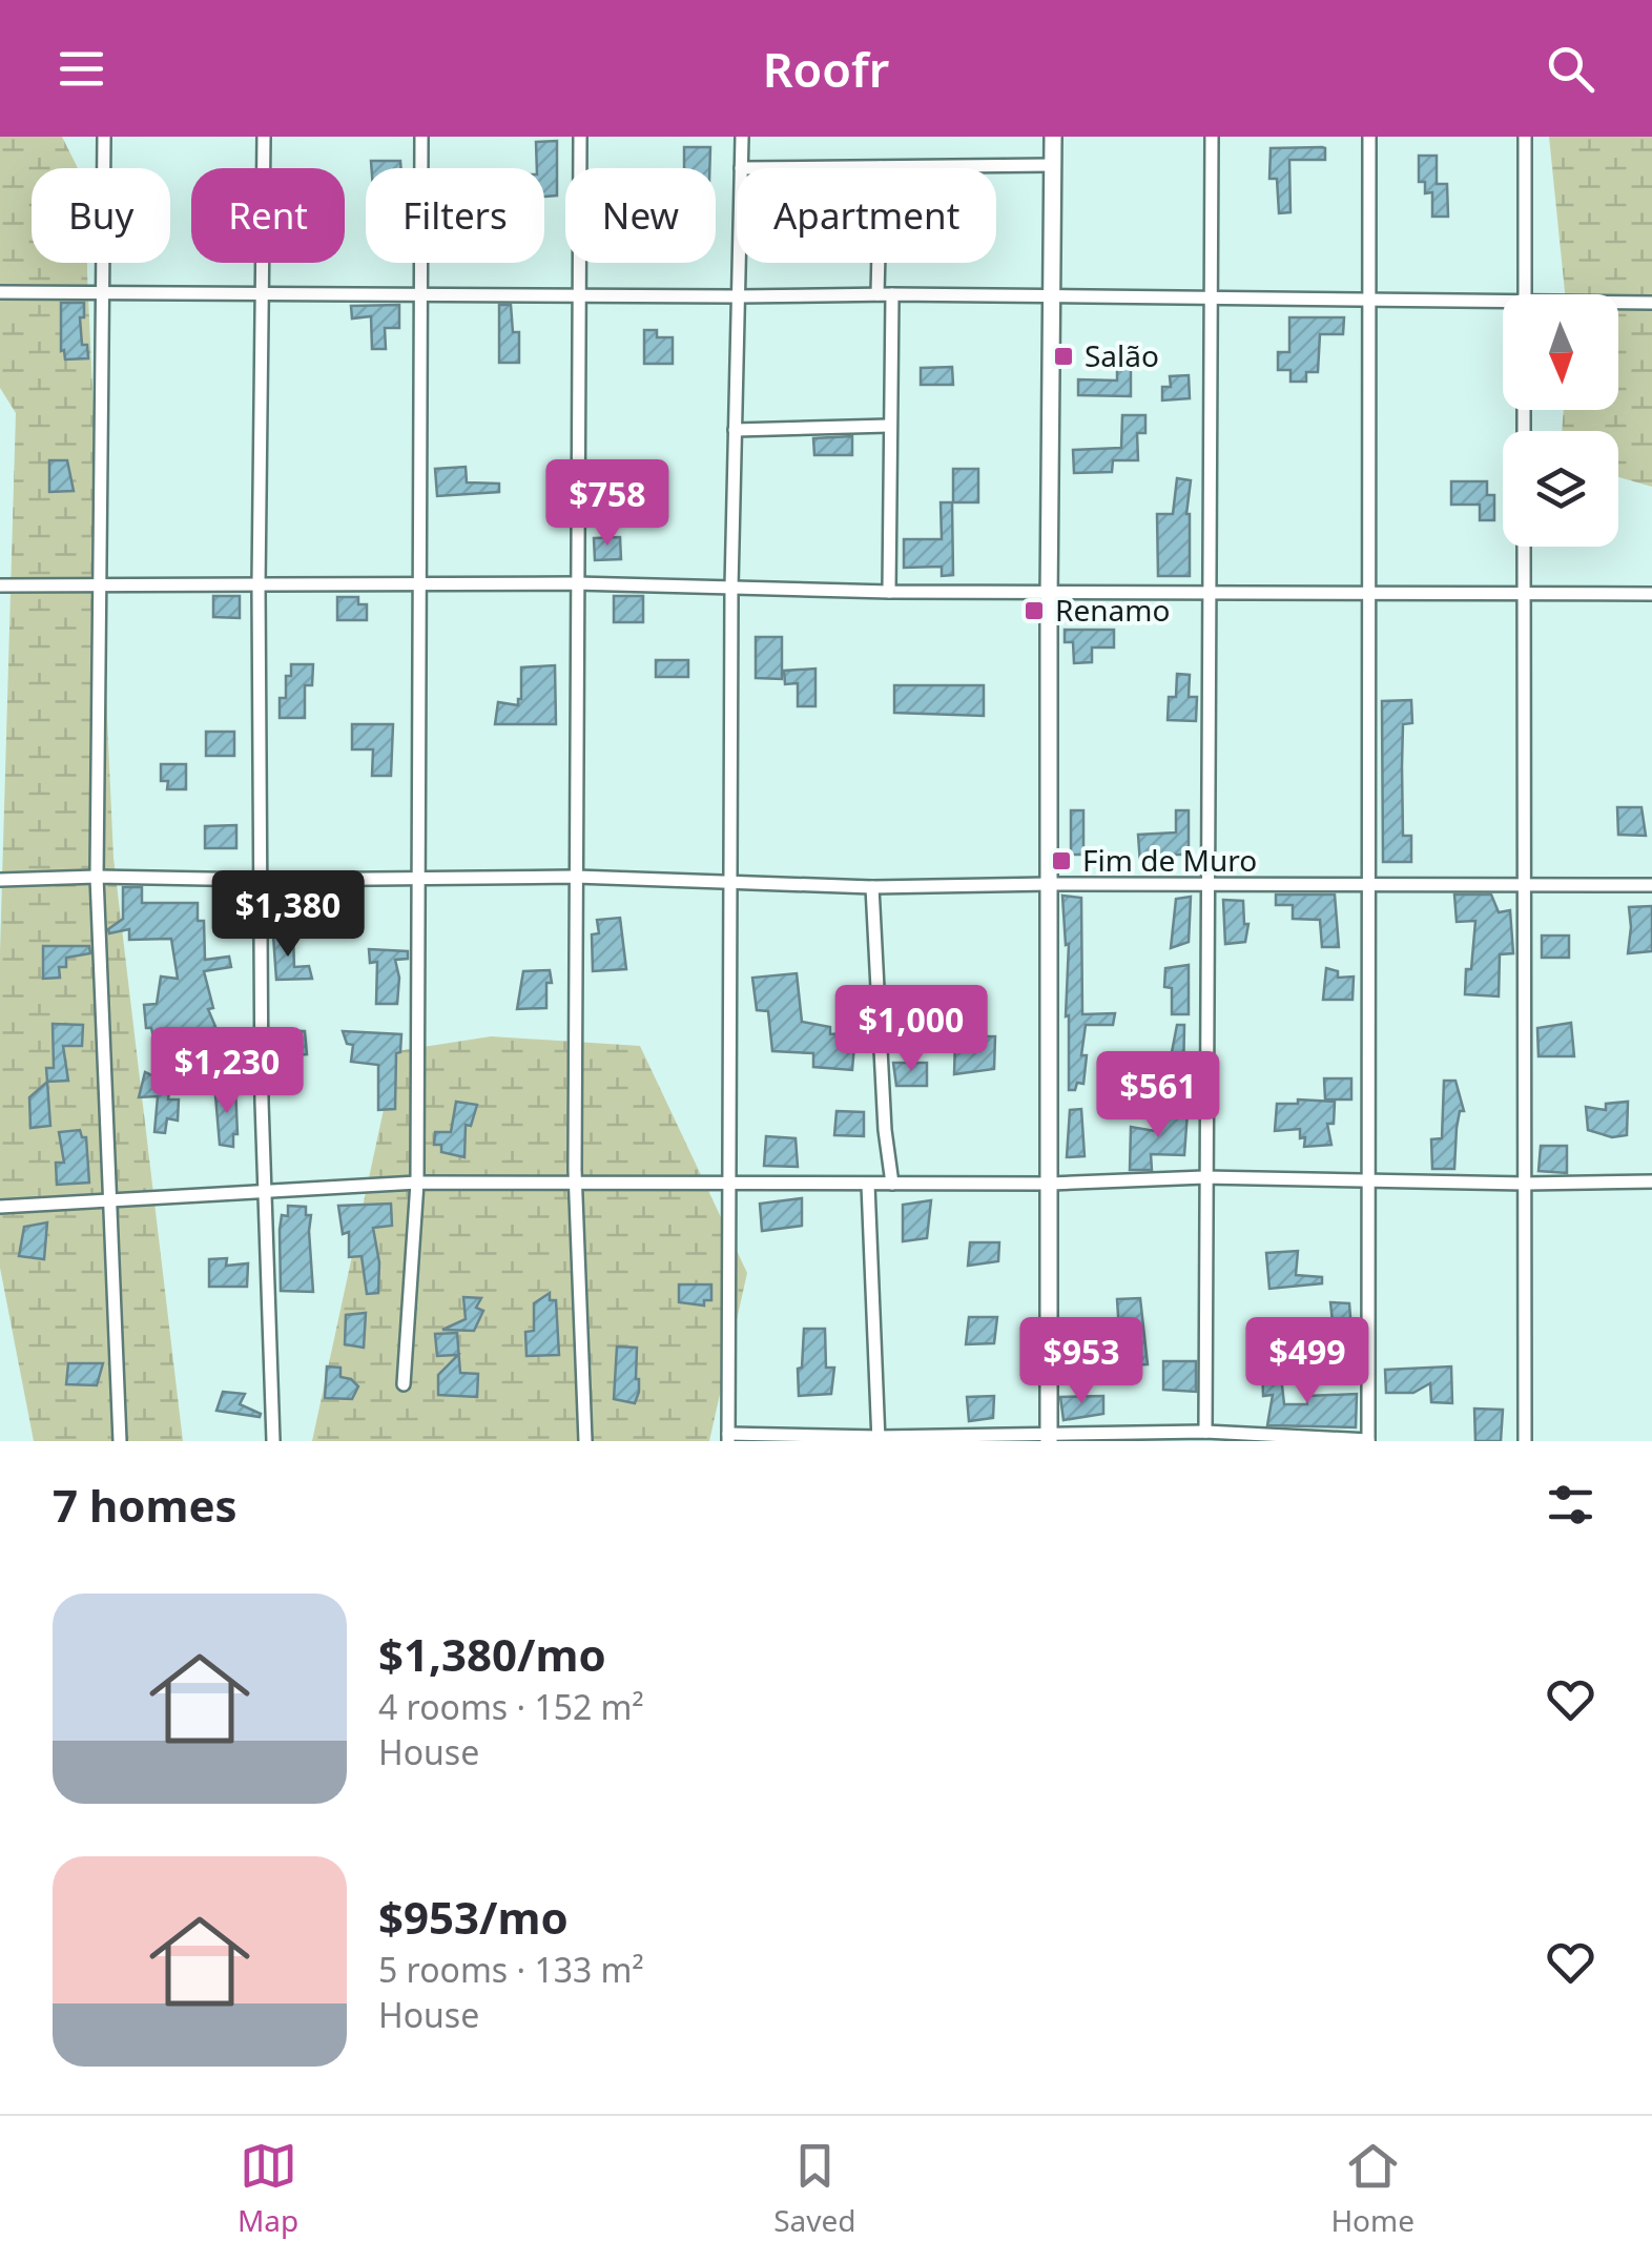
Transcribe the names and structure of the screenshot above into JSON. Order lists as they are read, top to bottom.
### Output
{
  "places": {
    "transit": ["Salão", "Renamo", "Fim de Muro"]
  },
  "north": "bottom",
  "page": {
    "header": "Roofr",
    "chip": [
      "Buy",
      "Rent",
      "Filters",
      "New",
      "Apartment"
    ],
    "price": [
      "$758",
      "$1,380",
      "$1,000",
      "$1,230",
      "$561",
      "$953",
      "$499"
    ],
    "heading": "7 homes",
    "list": [
      {
        "name": "$1,380/mo",
        "note": "4 rooms · 152 m² · House"
      },
      {
        "name": "$953/mo",
        "note": "5 rooms · 133 m² · House"
      }
    ],
    "tabs": ["Map", "Saved", "Home"]
  }
}
